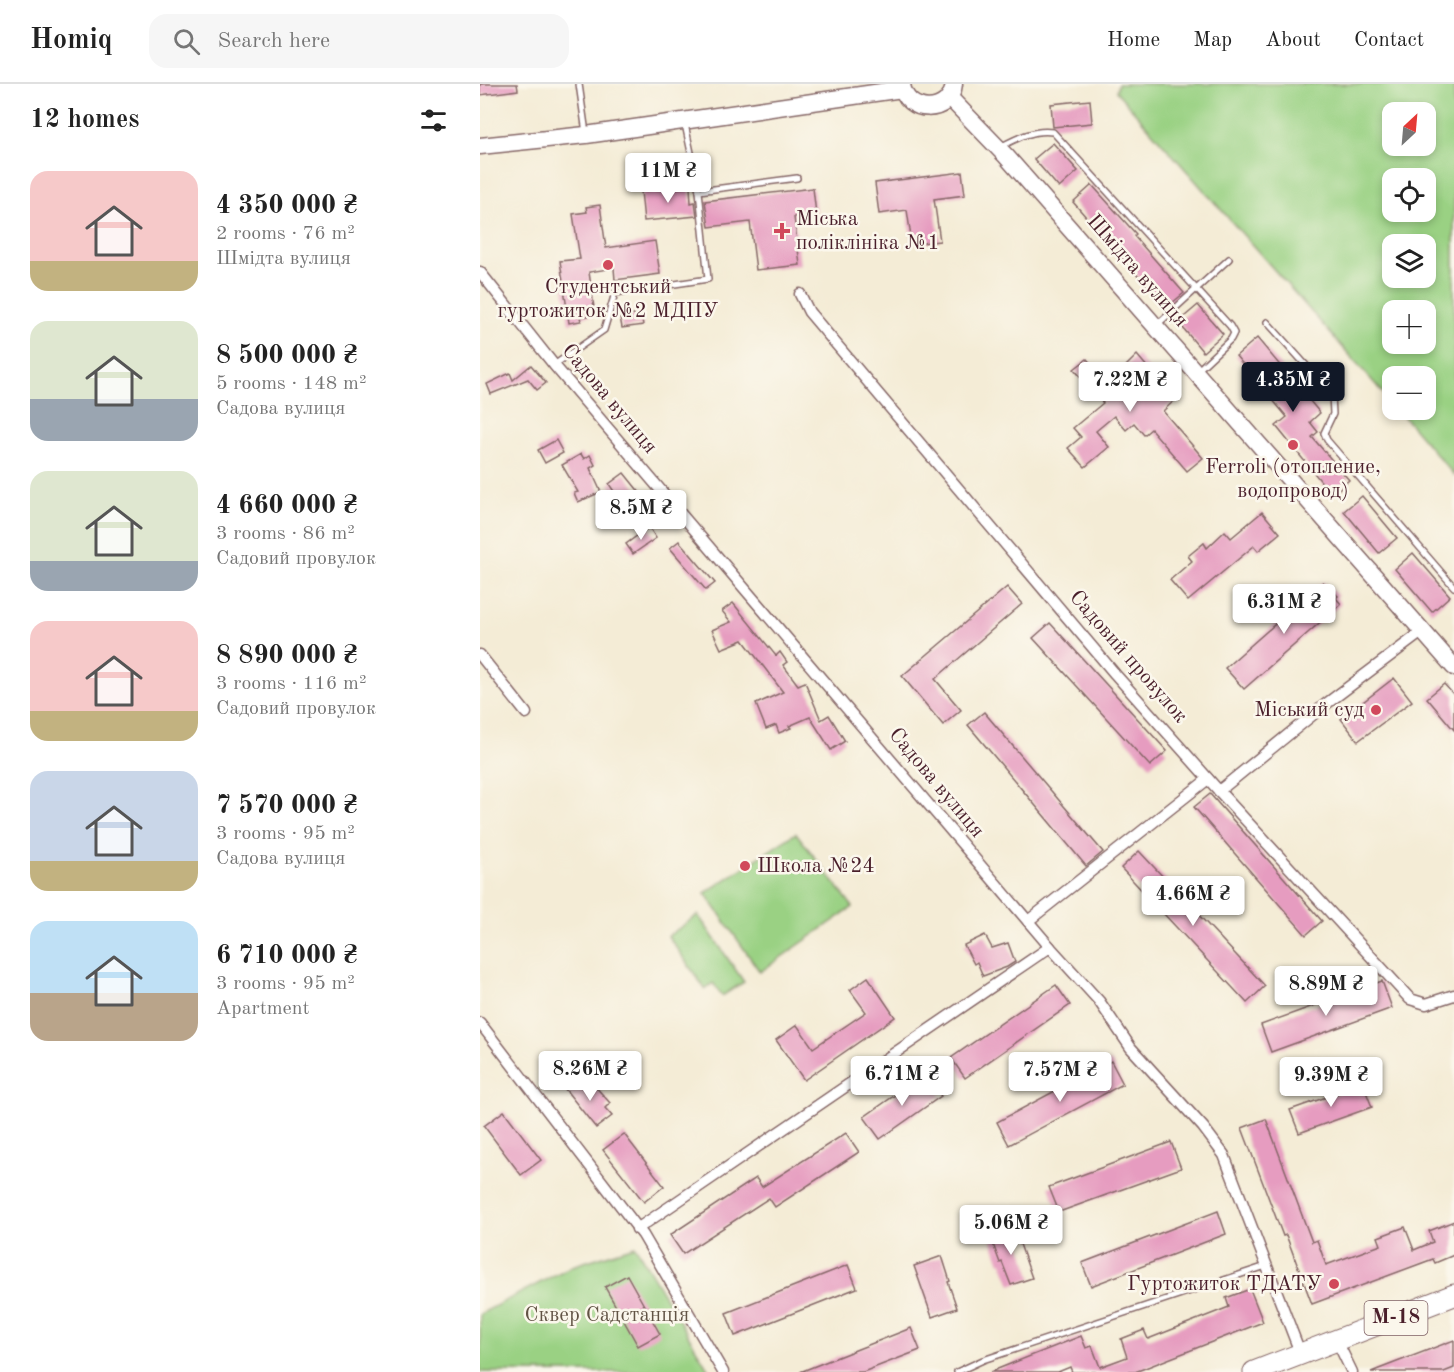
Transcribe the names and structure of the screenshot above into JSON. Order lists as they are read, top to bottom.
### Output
{
  "streets": {
    "highway": ["М-18"],
    "street": ["Шмідта вулиця", "Садова вулиця", "Садовий провулок"]
  },
  "crossings": [
    ["Садова вулиця", "М-18"]
  ],
  "parks": ["Сквер Садстанція"],
  "places": {
    "health": ["Міська поліклініка №1"],
    "other": [
      "Студентський гуртожиток №2 МДПУ",
      "Ferroli (отопление, водопровод)",
      "Міський суд",
      "Школа №24",
      "Гуртожиток ТДАТУ"
    ]
  },
  "north": "top right",
  "page": {
    "header": "Homiq",
    "search": "Search here",
    "nav": [
      "Home",
      "Map",
      "About",
      "Contact"
    ],
    "heading": "12 homes",
    "map_buttons": ["+", "−"],
    "price": [
      "11M ₴",
      "7.22M ₴",
      "4.35M ₴",
      "8.5M ₴",
      "6.31M ₴",
      "4.66M ₴",
      "8.89M ₴",
      "8.26M ₴",
      "7.57M ₴",
      "6.71M ₴",
      "9.39M ₴",
      "5.06M ₴"
    ],
    "list": [
      {
        "name": "4 350 000 ₴",
        "note": "2 rooms · 76 m² · Шмідта вулиця"
      },
      {
        "name": "8 500 000 ₴",
        "note": "5 rooms · 148 m² · Садова вулиця"
      },
      {
        "name": "4 660 000 ₴",
        "note": "3 rooms · 86 m² · Садовий провулок"
      },
      {
        "name": "8 890 000 ₴",
        "note": "3 rooms · 116 m² · Садовий провулок"
      },
      {
        "name": "7 570 000 ₴",
        "note": "3 rooms · 95 m² · Садова вулиця"
      },
      {
        "name": "6 710 000 ₴",
        "note": "3 rooms · 95 m² · Apartment"
      }
    ]
  }
}
